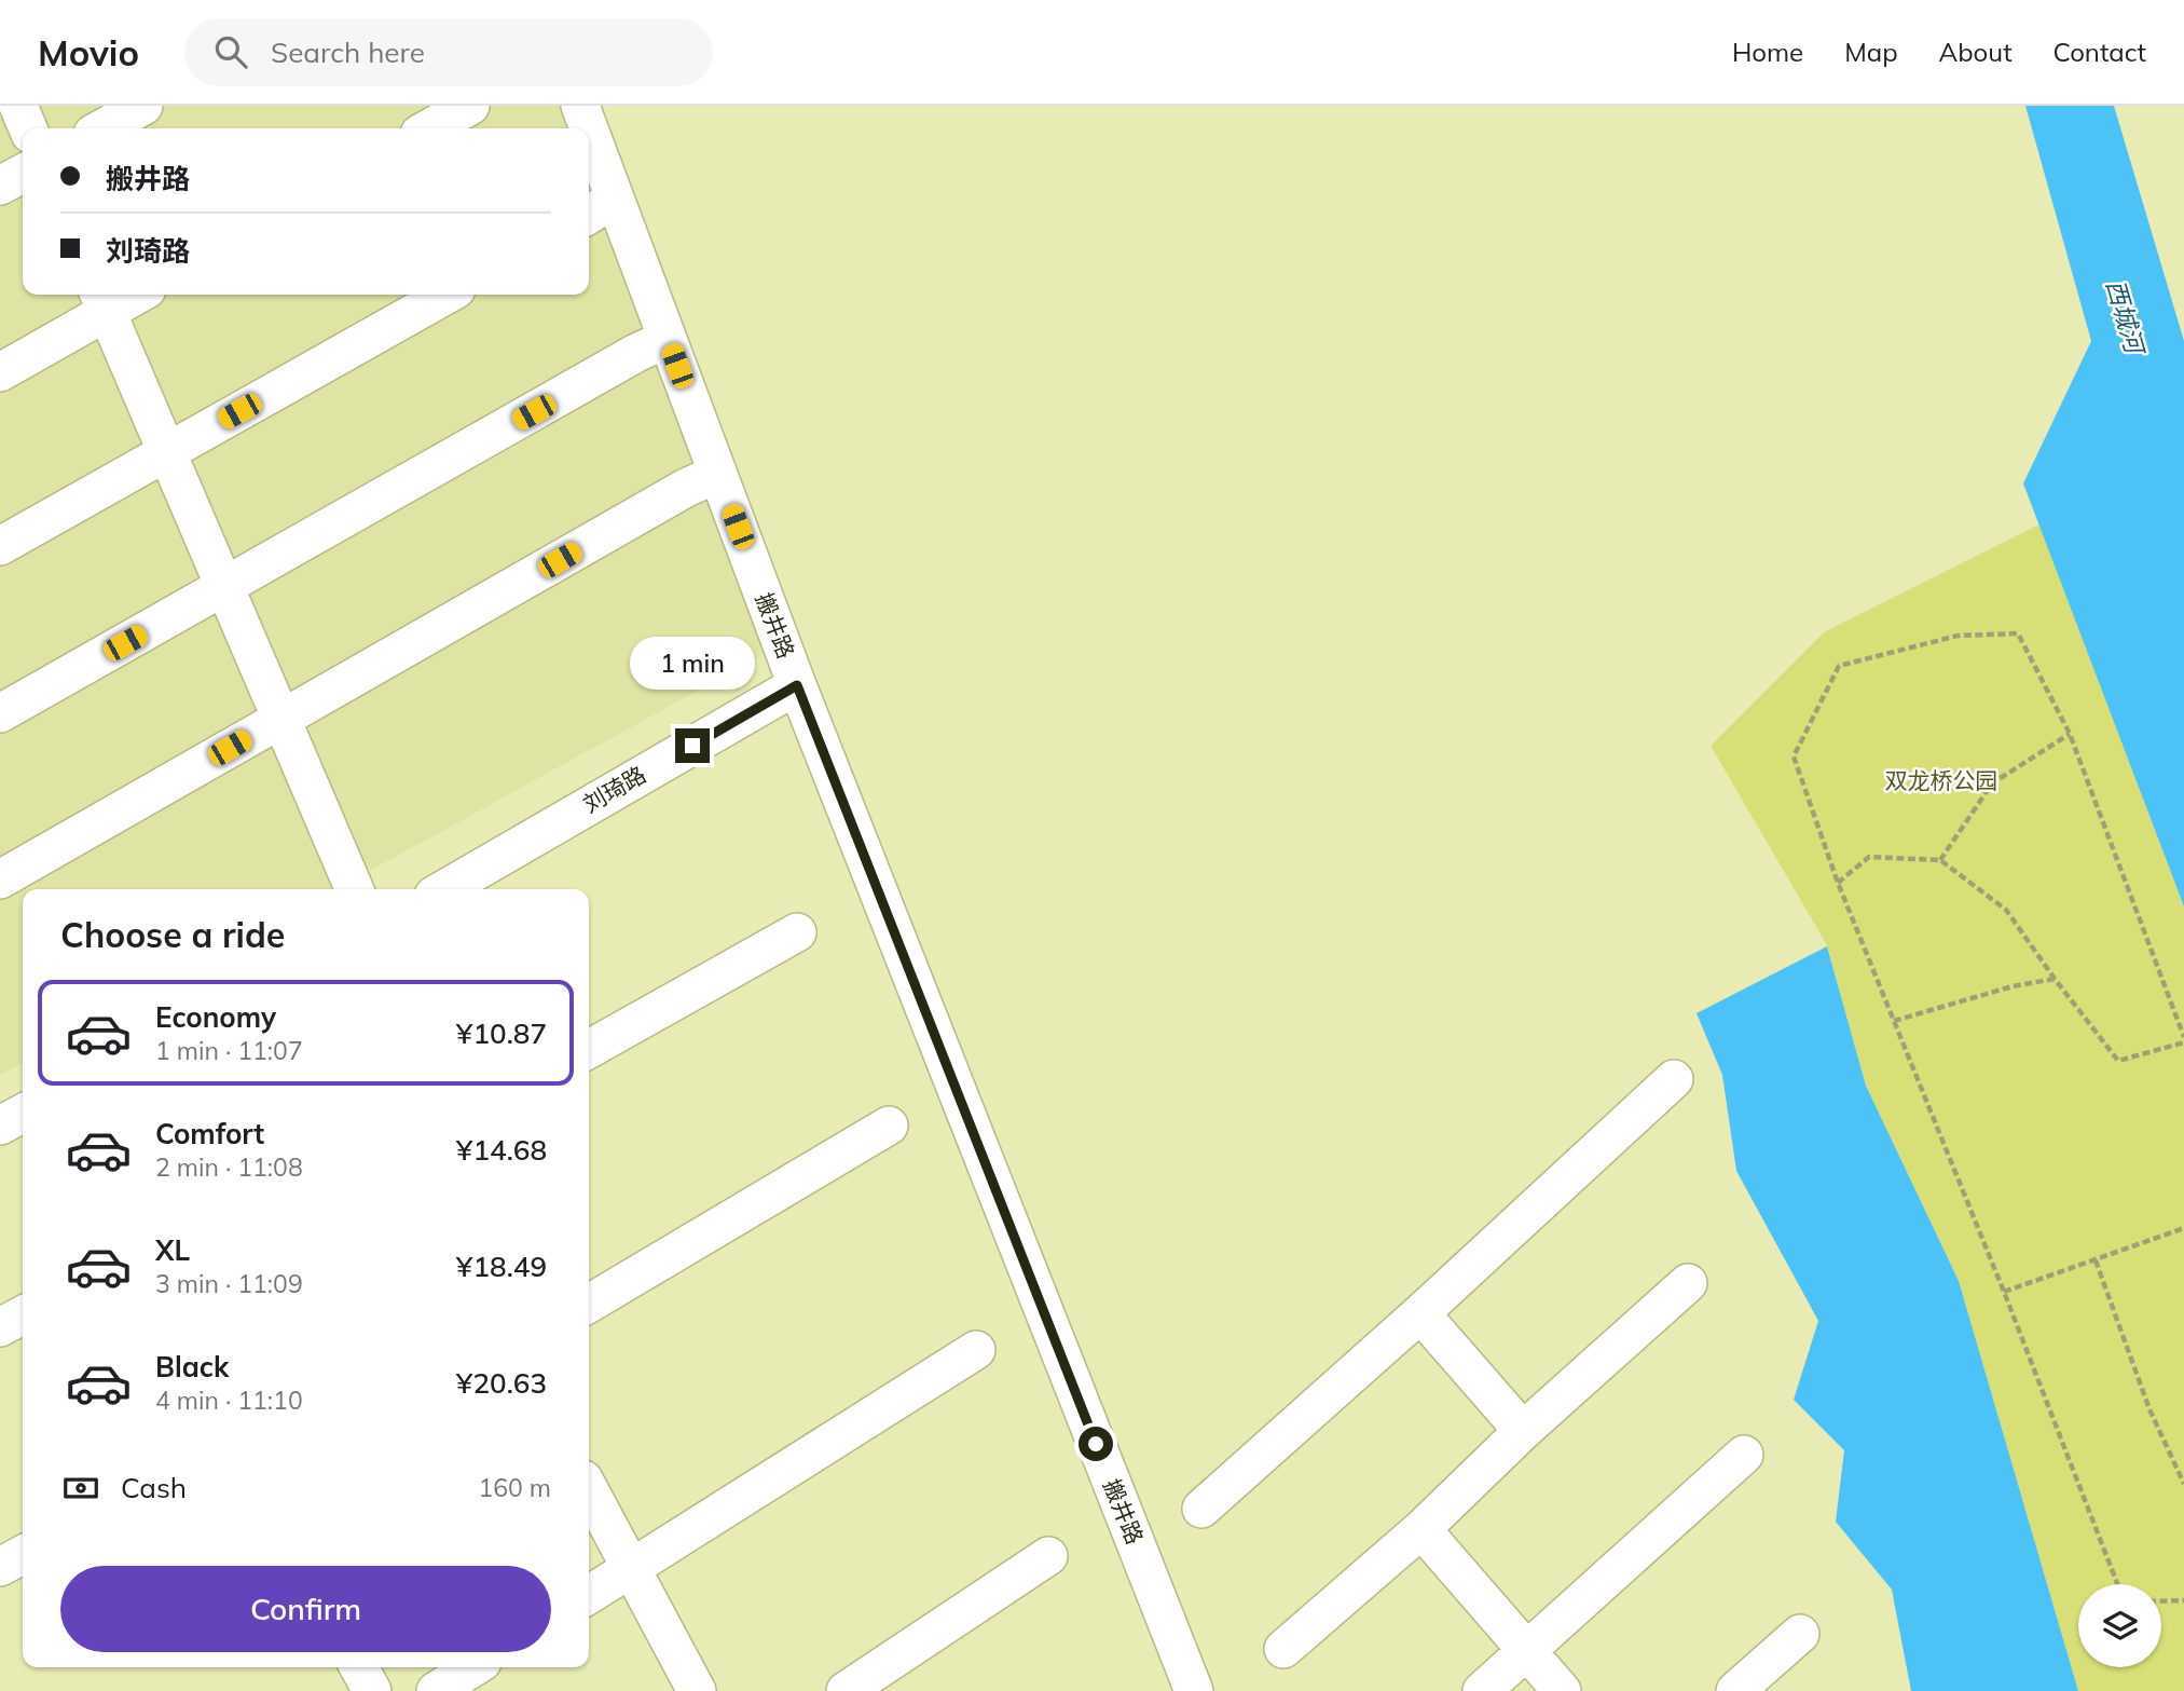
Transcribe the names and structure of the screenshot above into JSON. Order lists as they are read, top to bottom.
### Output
{
  "streets": {
    "street": ["搬井路", "刘琦路"]
  },
  "crossings": [
    ["搬井路", "刘琦路"]
  ],
  "water": ["西城河"],
  "parks": ["双龙桥公园"],
  "page": {
    "header": "Movio",
    "search": "Search here",
    "nav": [
      "Home",
      "Map",
      "About",
      "Contact"
    ],
    "banner": ["搬井路", "刘琦路"],
    "bubble": "1 min",
    "heading": "Choose a ride",
    "list": [
      {
        "name": "Economy",
        "note": "1 min · 11:07",
        "value": "¥10.87"
      },
      {
        "name": "Comfort",
        "note": "2 min · 11:08",
        "value": "¥14.68"
      },
      {
        "name": "XL",
        "note": "3 min · 11:09",
        "value": "¥18.49"
      },
      {
        "name": "Black",
        "note": "4 min · 11:10",
        "value": "¥20.63"
      }
    ],
    "pay": ["Cash", "160 m"],
    "buttons": "Confirm"
  }
}
